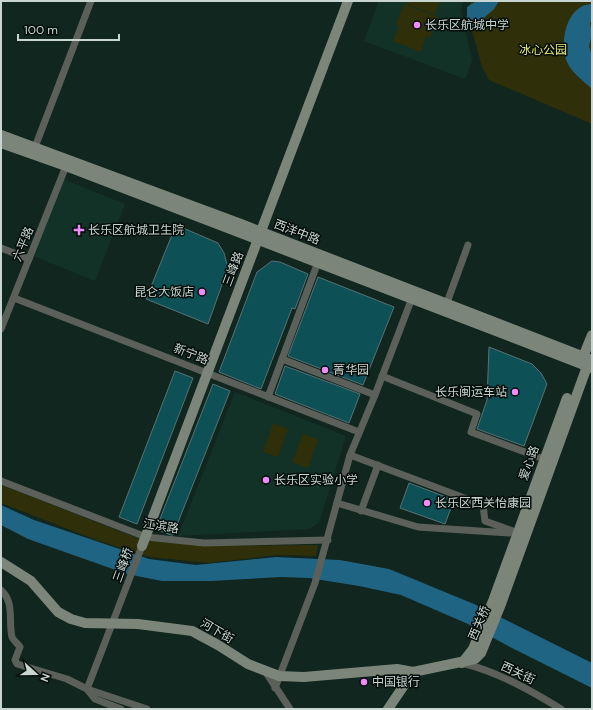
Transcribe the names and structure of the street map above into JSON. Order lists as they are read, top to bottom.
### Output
{
  "streets": {
    "main road": [
      "西洋中路",
      "三峰路",
      "爱心路",
      "西关桥",
      "河下街"
    ],
    "street": [
      "六平路",
      "新宁路",
      "江滨路",
      "三峰桥",
      "西关街"
    ]
  },
  "crossings": [
    ["西洋中路", "六平路"],
    ["西洋中路", "三峰路"],
    ["西洋中路", "爱心路"],
    ["六平路", "新宁路"],
    ["三峰路", "新宁路"],
    ["三峰路", "江滨路"],
    ["三峰路", "三峰桥"],
    ["爱心路", "西关桥"],
    ["江滨路", "三峰桥"],
    ["三峰桥", "河下街"],
    ["西关桥", "河下街"],
    ["西关桥", "西关街"],
    ["河下街", "西关街"]
  ],
  "parks": ["冰心公园"],
  "places": {
    "other": [
      "长乐区航城中学",
      "昆仑大饭店",
      "菁华园",
      "长乐闽运车站",
      "长乐区实验小学",
      "长乐区西关怡康园",
      "中国银行"
    ],
    "health": ["长乐区航城卫生院"]
  },
  "scale_bar": "100 m",
  "north": "right"
}
